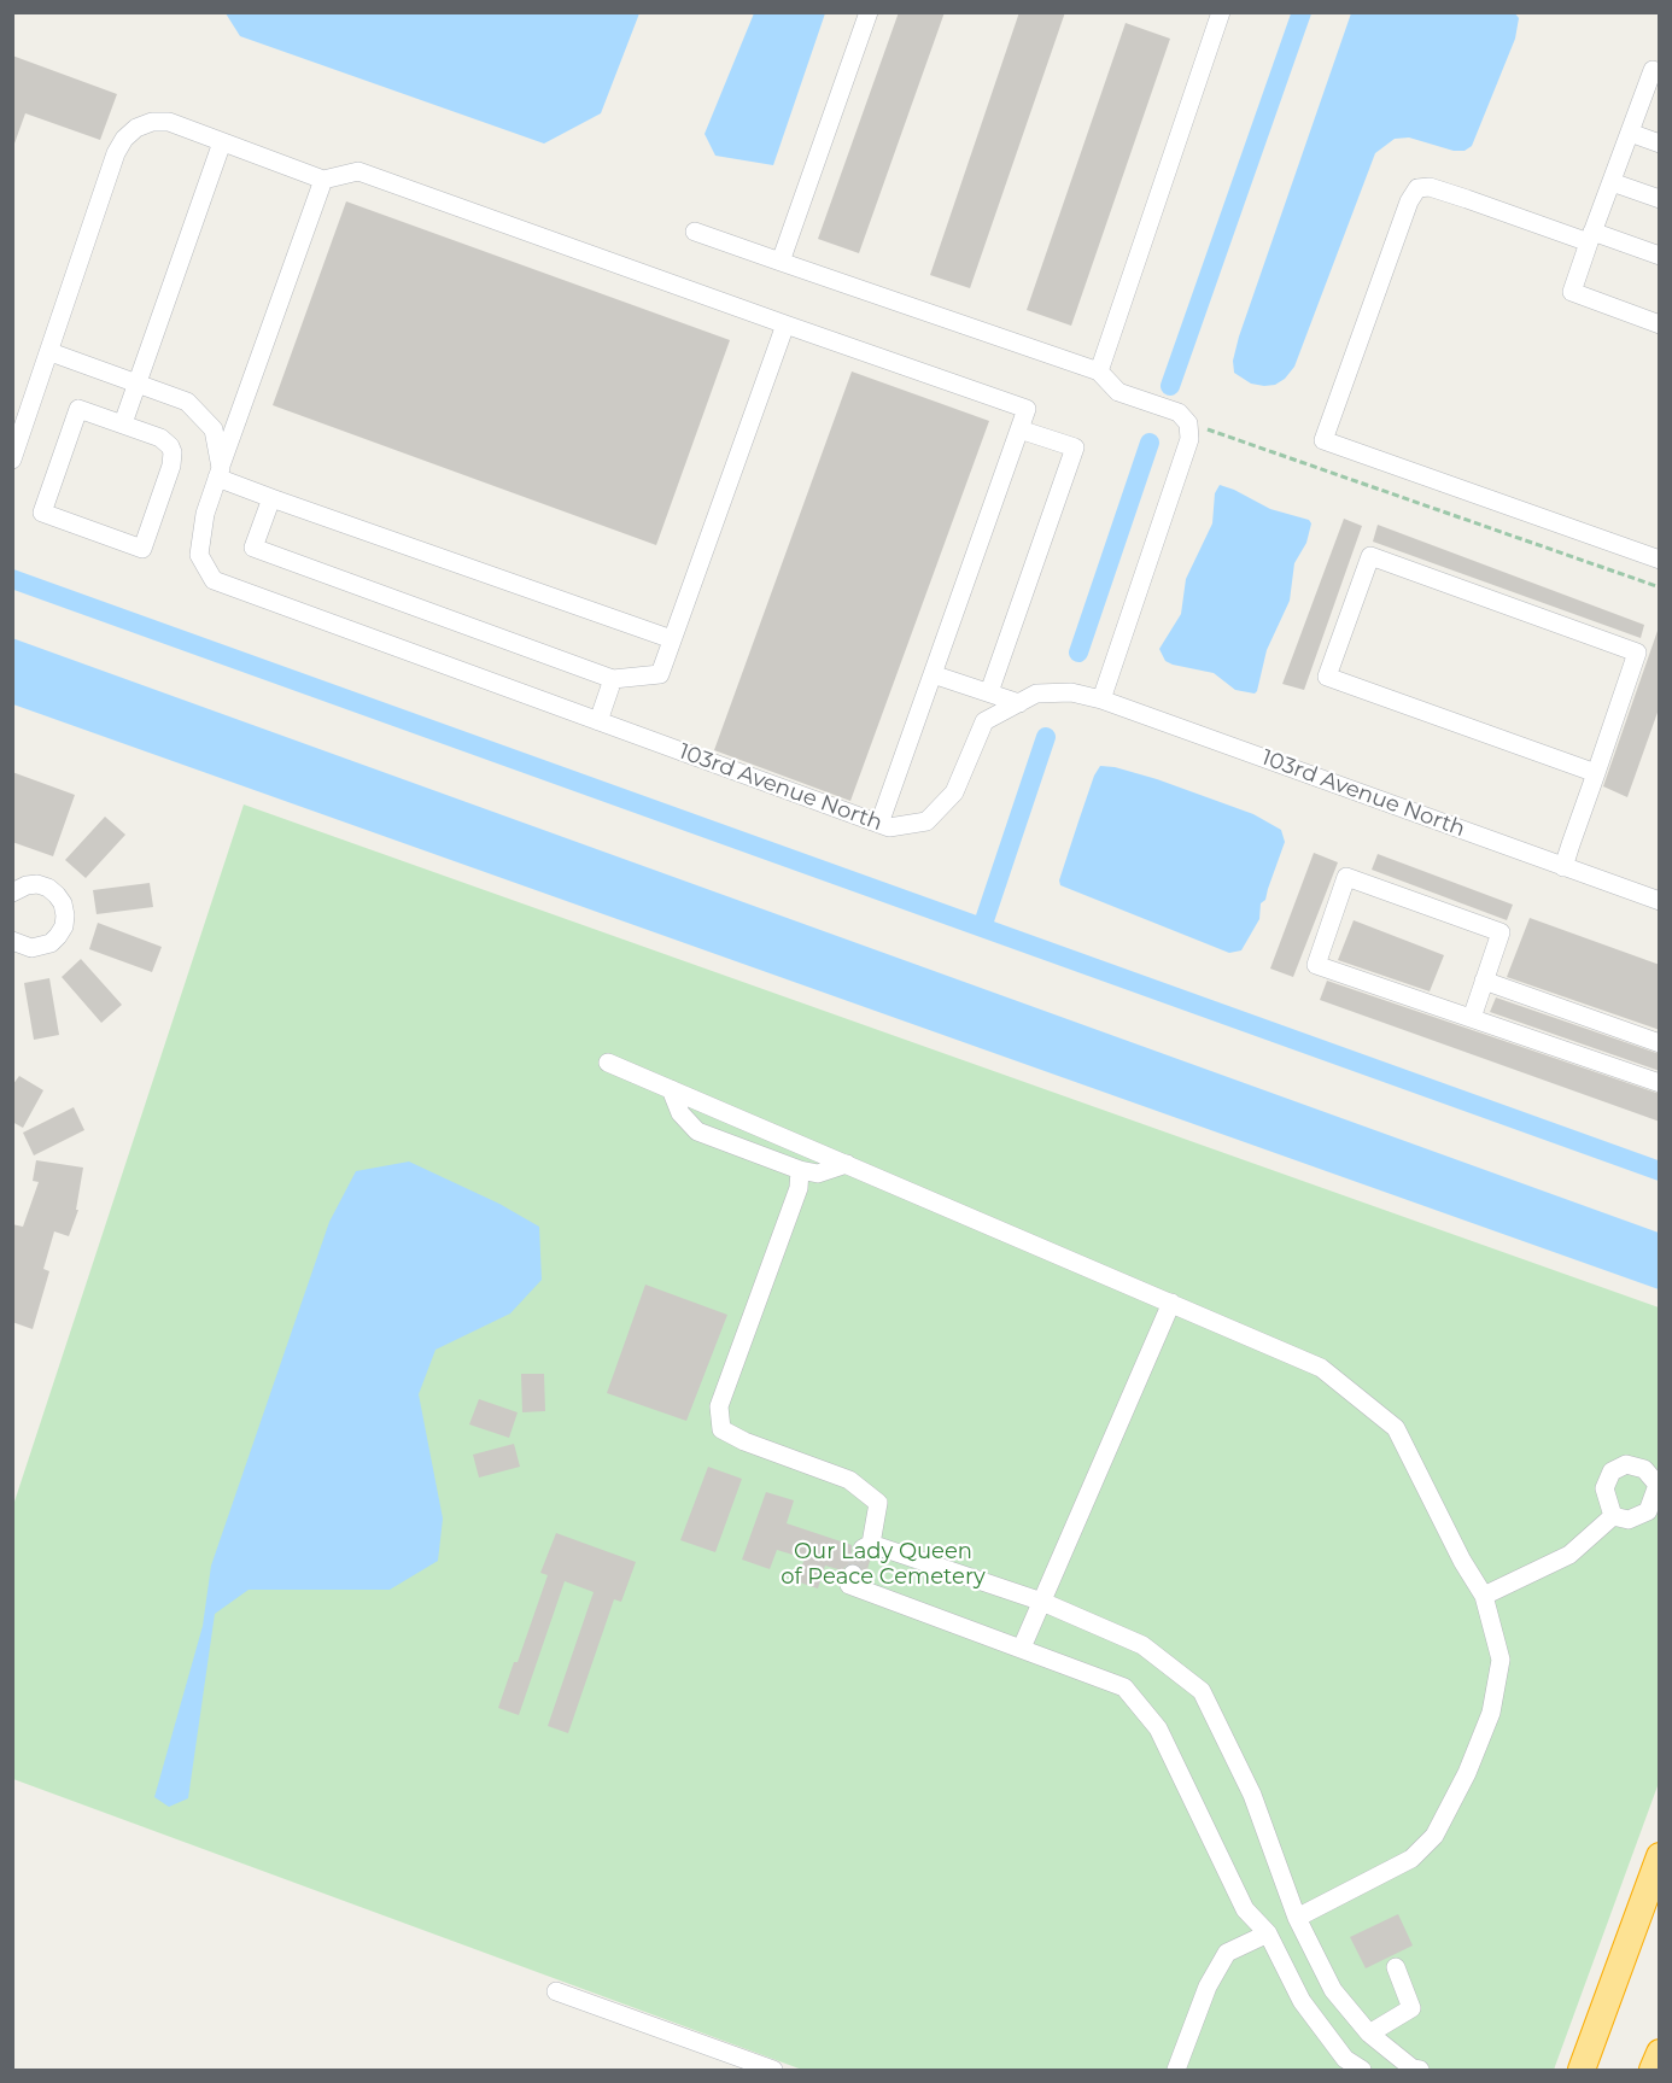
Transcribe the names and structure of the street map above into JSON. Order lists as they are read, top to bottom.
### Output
{
  "streets": {
    "street": ["103rd Avenue North"]
  },
  "parks": ["Our Lady Queen of Peace Cemetery"]
}
